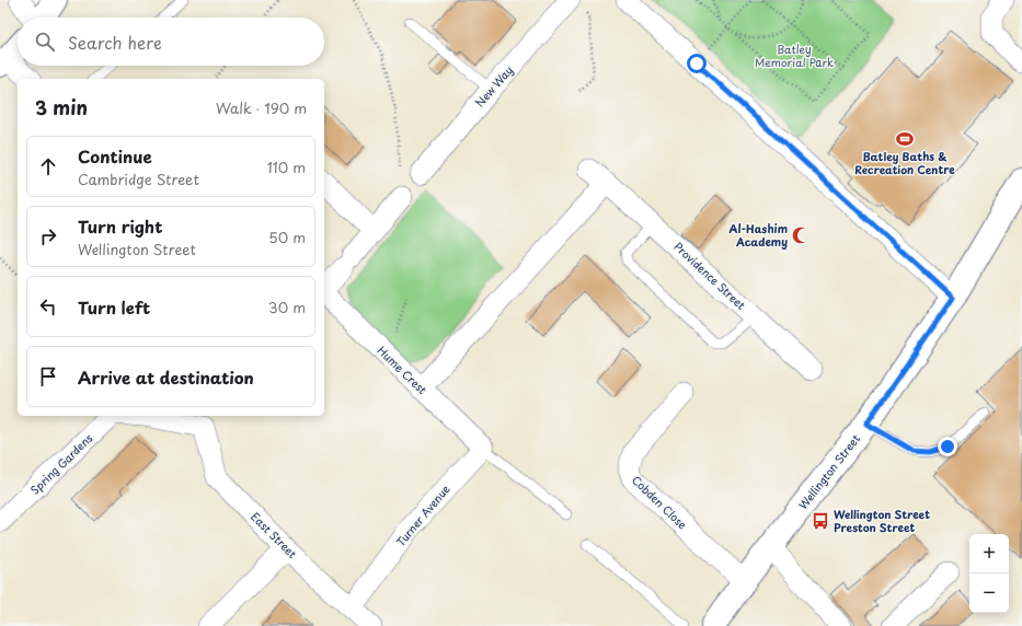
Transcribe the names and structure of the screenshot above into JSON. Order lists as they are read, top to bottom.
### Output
{
  "streets": {
    "street": [
      "New Way",
      "Providence Street",
      "Hume Crest",
      "Spring Gardens",
      "Wellington Street",
      "Cobden Close",
      "Turner Avenue",
      "East Street"
    ]
  },
  "crossings": [
    ["Hume Crest", "Turner Avenue"],
    ["Spring Gardens", "East Street"],
    ["Wellington Street", "Cobden Close"],
    ["Turner Avenue", "East Street"]
  ],
  "parks": ["Batley Memorial Park"],
  "places": {
    "sports": ["Batley Baths & Recreation Centre"],
    "mosque": ["Al-Hashim Academy"],
    "bus stop": ["Wellington Street Preston Street"]
  },
  "page": {
    "search": "Search here",
    "heading": ["3 min", "Walk · 190 m"],
    "list": [
      ["Continue", "Cambridge Street", "110 m"],
      ["Turn right", "Wellington Street", "50 m"],
      ["Turn left", "30 m"],
      "Arrive at destination"
    ],
    "map_buttons": ["+", "−"]
  }
}
